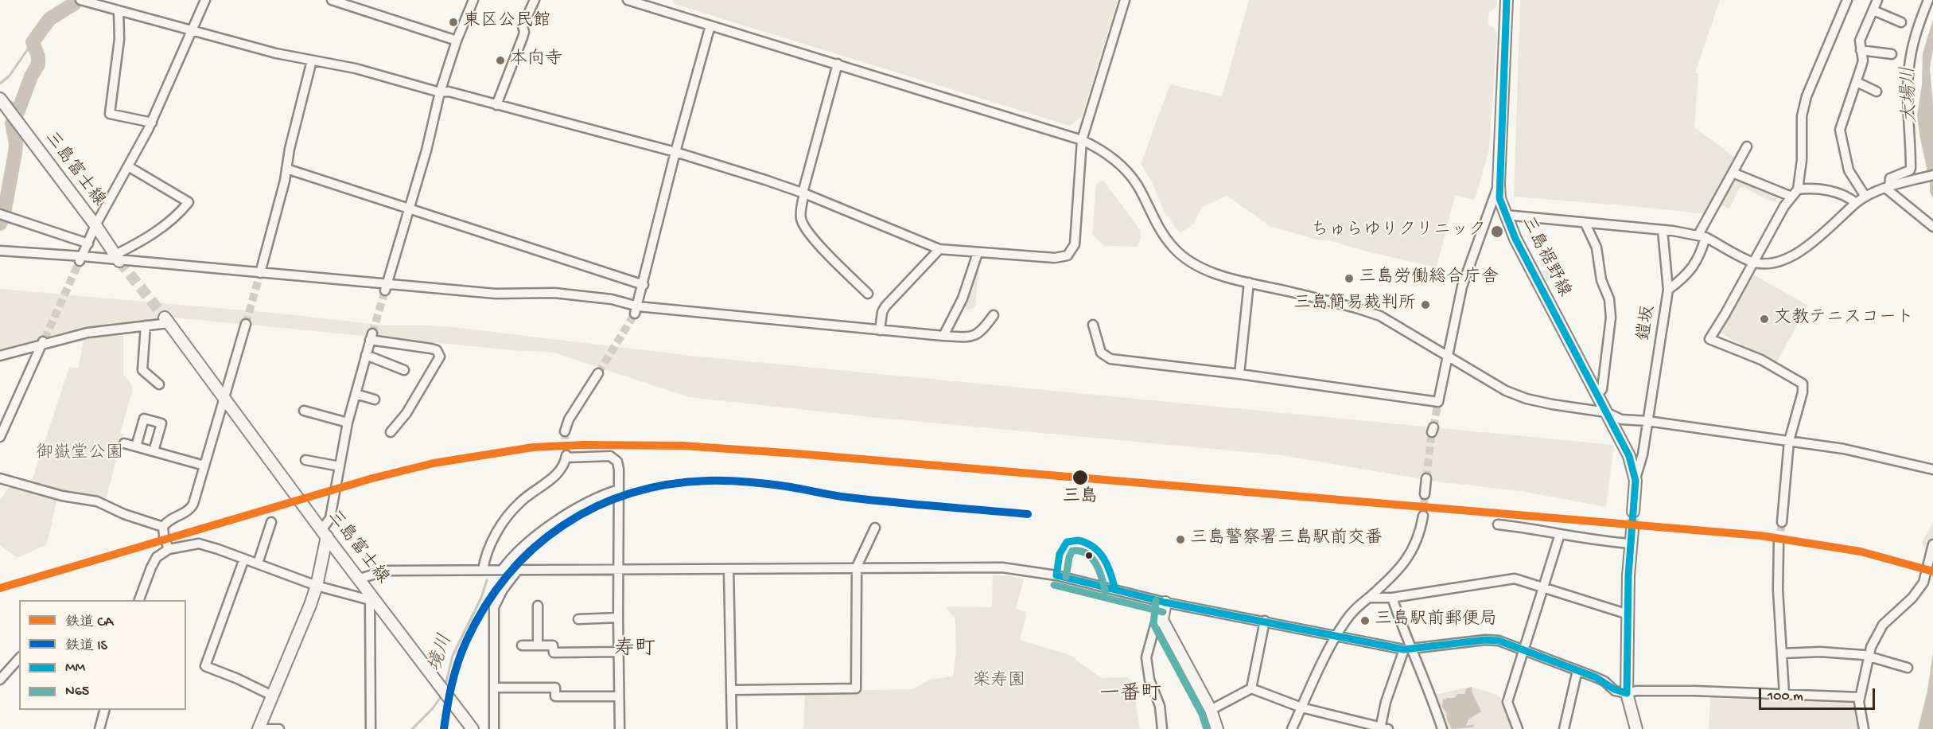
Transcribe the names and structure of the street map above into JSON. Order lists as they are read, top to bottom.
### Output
{
  "streets": {
    "main road": ["三島富士線", "三島裾野線"],
    "street": ["鎧坂"]
  },
  "crossings": [
    ["三島裾野線", "鎧坂"]
  ],
  "districts": ["寿町", "一番町"],
  "water": ["大場川", "境川"],
  "parks": ["御嶽堂公園", "楽寿園"],
  "places": [
    "東区公民館",
    "本向寺",
    "ちゅらゆりクリニック",
    "三島労働総合庁舎",
    "三島簡易裁判所",
    "文教テニスコート",
    "三島",
    "三島警察署三島駅前交番",
    "三島駅前郵便局"
  ],
  "lines": [
    "transit line MM",
    "rail line CA",
    "rail line IS",
    "transit line N65"
  ],
  "legend": [
    "鉄道 CA",
    "鉄道 IS",
    "MM",
    "N65"
  ],
  "scale_bar": "100 m"
}
